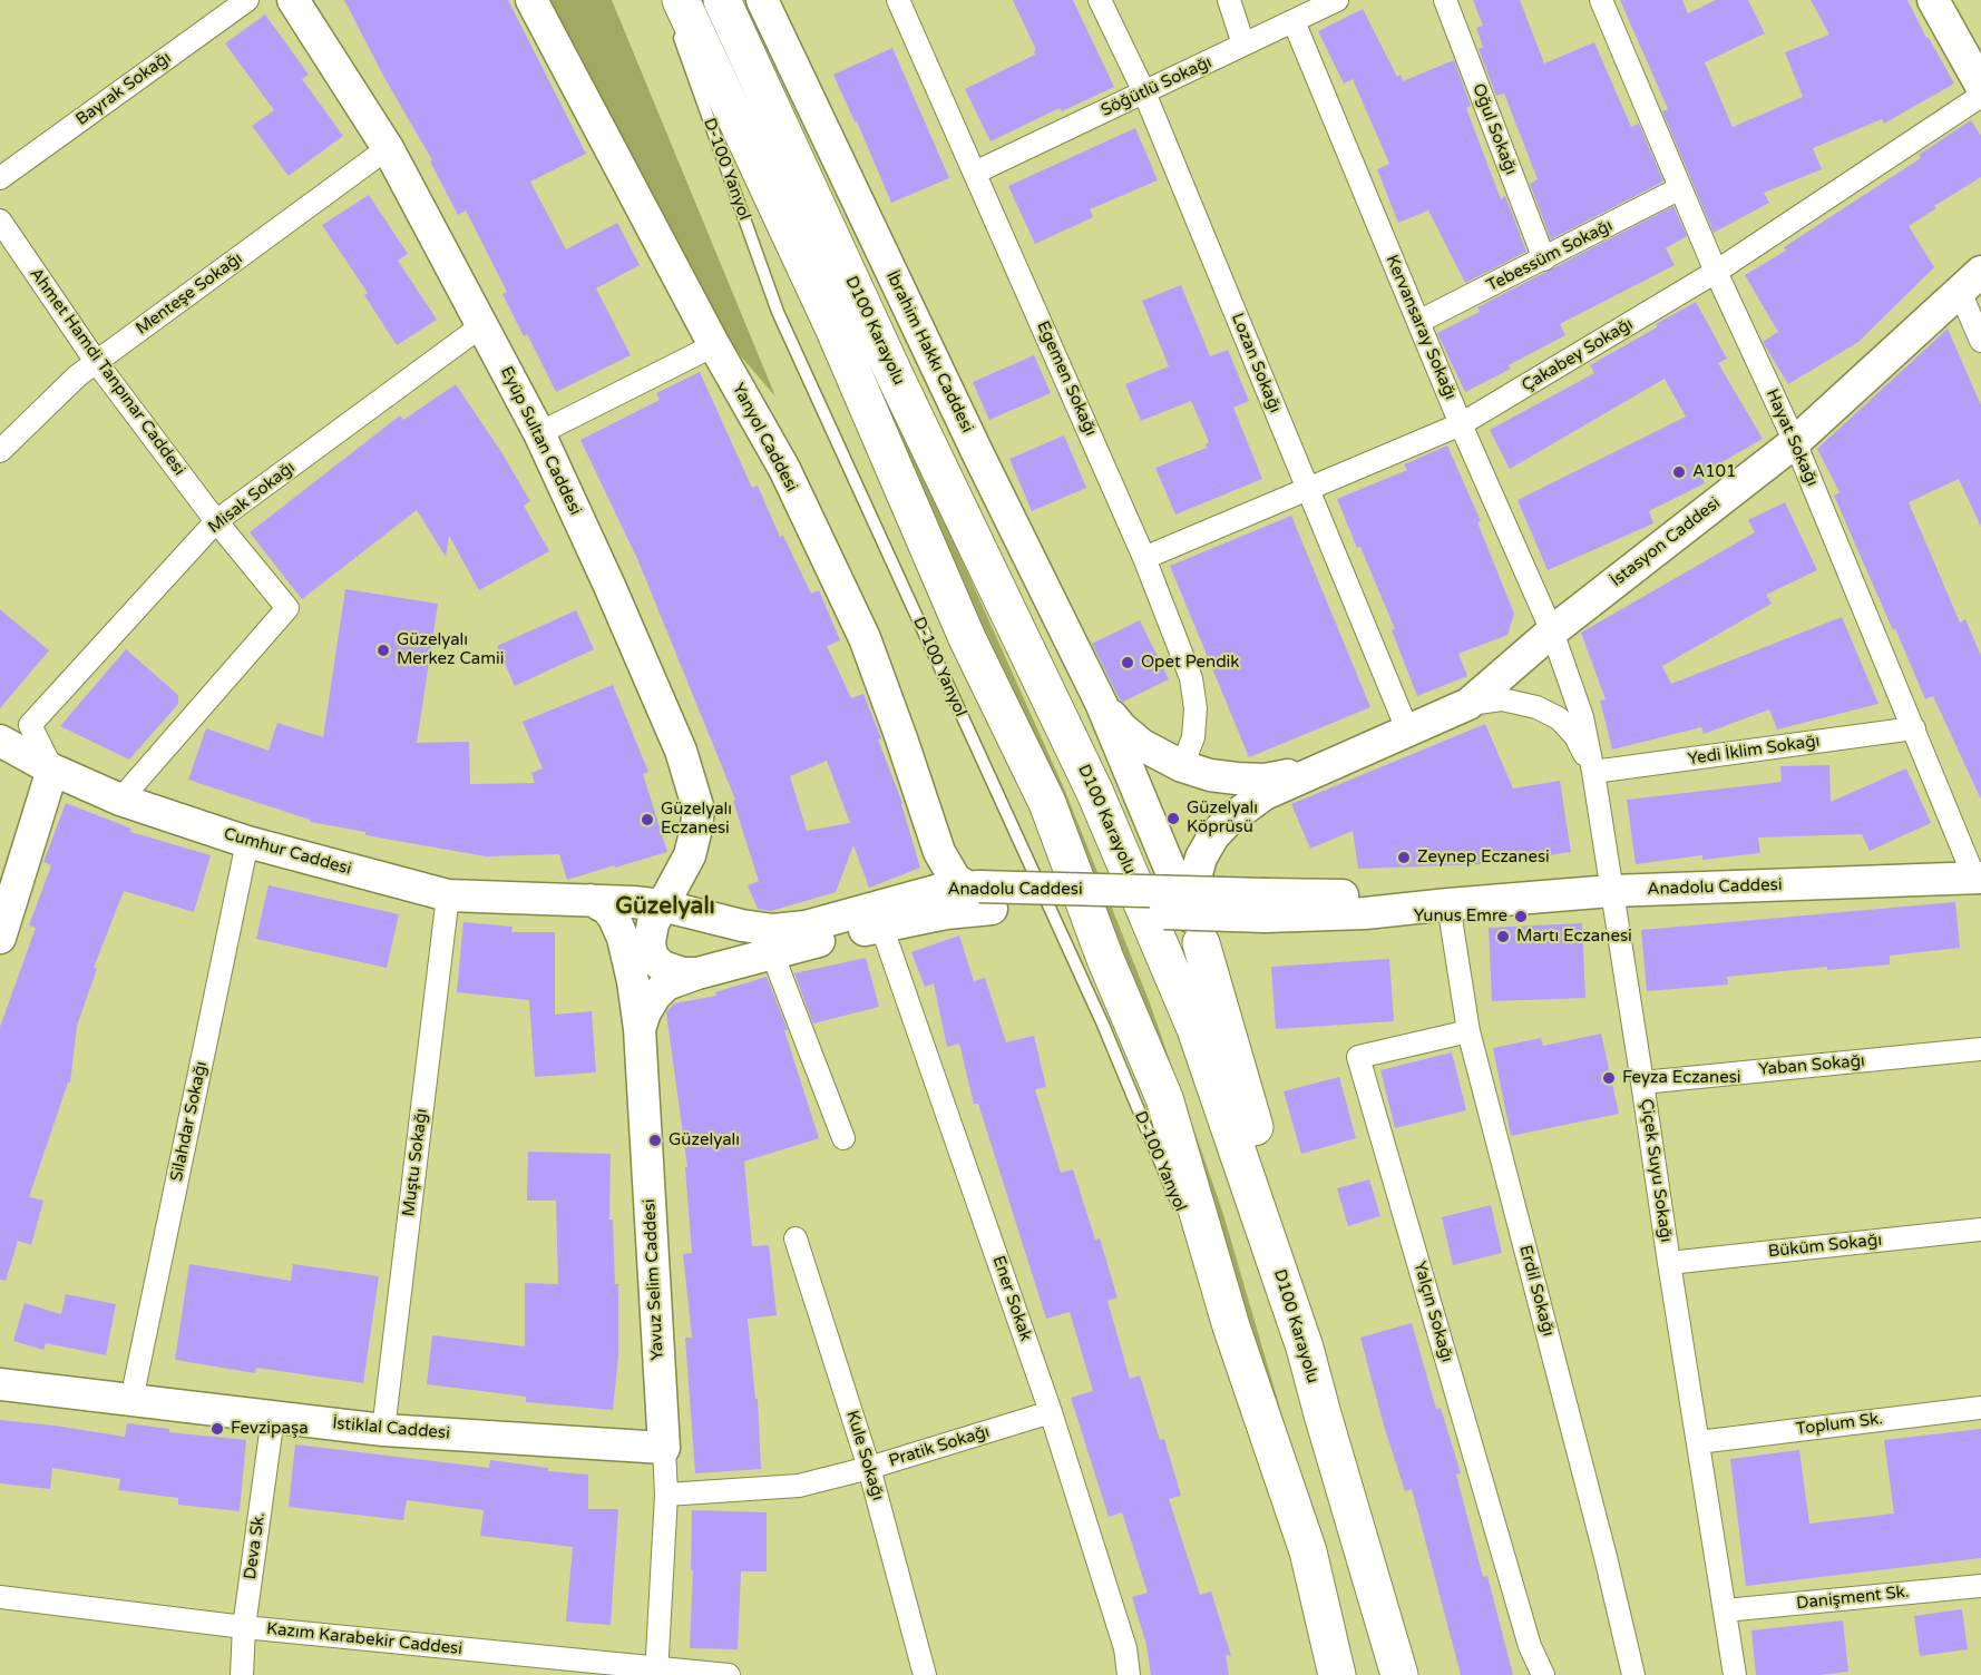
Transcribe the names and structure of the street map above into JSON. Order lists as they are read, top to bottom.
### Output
{
  "streets": {
    "highway": ["D100 Karayolu"],
    "street": [
      "Söğütlü Sokağı",
      "Bayrak Sokağı",
      "Oğul Sokağı",
      "Tebessüm Sokağı",
      "Menteşe Sokağı",
      "Kervansaray Sokağı",
      "İbrahim Hakkı Caddesi",
      "Çakabey Sokağı",
      "Lozan Sokağı",
      "Ahmet Hamdi Tanpınar Caddesi",
      "Egemen Sokağı",
      "Yanyol Caddesi",
      "Hayat Sokağı",
      "Eyüp Sultan Caddesi",
      "Misak Sokağı",
      "İstasyon Caddesi",
      "Yedi İklim Sokağı",
      "Cumhur Caddesi",
      "Anadolu Caddesi",
      "Yaban Sokağı",
      "Silahdar Sokağı",
      "Muştu Sokağı",
      "Çiçek Suyu Sokağı",
      "Büküm Sokağı",
      "Yavuz Selim Caddesi",
      "Erdil Sokağı",
      "Ener Sokak",
      "Yalçın Sokağı",
      "Toplum Sk.",
      "İstiklal Caddesi",
      "Pratik Sokağı",
      "Kule Sokağı",
      "Deva Sk.",
      "Danişment Sk.",
      "Kazım Karabekir Caddesi"
    ],
    "lane": ["D-100 Yanyol"]
  },
  "crossings": [
    ["Söğütlü Sokağı", "Kervansaray Sokağı"],
    ["Söğütlü Sokağı", "Lozan Sokağı"],
    ["Söğütlü Sokağı", "Egemen Sokağı"],
    ["Oğul Sokağı", "Tebessüm Sokağı"],
    ["Tebessüm Sokağı", "Kervansaray Sokağı"],
    ["Tebessüm Sokağı", "Hayat Sokağı"],
    ["Menteşe Sokağı", "Ahmet Hamdi Tanpınar Caddesi"],
    ["Menteşe Sokağı", "Eyüp Sultan Caddesi"],
    ["Kervansaray Sokağı", "Çakabey Sokağı"],
    ["Kervansaray Sokağı", "İstasyon Caddesi"],
    ["Kervansaray Sokağı", "Çiçek Suyu Sokağı"],
    ["Çakabey Sokağı", "Lozan Sokağı"],
    ["Çakabey Sokağı", "Egemen Sokağı"],
    ["Çakabey Sokağı", "Hayat Sokağı"],
    ["Lozan Sokağı", "İstasyon Caddesi"],
    ["Ahmet Hamdi Tanpınar Caddesi", "Misak Sokağı"],
    ["Ahmet Hamdi Tanpınar Caddesi", "Cumhur Caddesi"],
    ["Yanyol Caddesi", "Anadolu Caddesi"],
    ["Hayat Sokağı", "İstasyon Caddesi"],
    ["Hayat Sokağı", "Yedi İklim Sokağı"],
    ["Hayat Sokağı", "Anadolu Caddesi"],
    ["Eyüp Sultan Caddesi", "Misak Sokağı"],
    ["Eyüp Sultan Caddesi", "Anadolu Caddesi"],
    ["Misak Sokağı", "Cumhur Caddesi"],
    ["İstasyon Caddesi", "Yedi İklim Sokağı"],
    ["İstasyon Caddesi", "Çiçek Suyu Sokağı"],
    ["Yedi İklim Sokağı", "Çiçek Suyu Sokağı"],
    ["Cumhur Caddesi", "Anadolu Caddesi"],
    ["Cumhur Caddesi", "Silahdar Sokağı"],
    ["Cumhur Caddesi", "Muştu Sokağı"],
    ["Cumhur Caddesi", "Yavuz Selim Caddesi"],
    ["Anadolu Caddesi", "Çiçek Suyu Sokağı"],
    ["Anadolu Caddesi", "Yavuz Selim Caddesi"],
    ["Anadolu Caddesi", "Erdil Sokağı"],
    ["Anadolu Caddesi", "Ener Sokak"],
    ["Yaban Sokağı", "Çiçek Suyu Sokağı"],
    ["Silahdar Sokağı", "İstiklal Caddesi"],
    ["Muştu Sokağı", "İstiklal Caddesi"],
    ["Çiçek Suyu Sokağı", "Büküm Sokağı"],
    ["Çiçek Suyu Sokağı", "Toplum Sk."],
    ["Çiçek Suyu Sokağı", "Danişment Sk."],
    ["Yavuz Selim Caddesi", "İstiklal Caddesi"],
    ["Yavuz Selim Caddesi", "Pratik Sokağı"],
    ["Yavuz Selim Caddesi", "Kazım Karabekir Caddesi"],
    ["Erdil Sokağı", "Yalçın Sokağı"],
    ["Ener Sokak", "Pratik Sokağı"],
    ["İstiklal Caddesi", "Deva Sk."],
    ["Pratik Sokağı", "Kule Sokağı"],
    ["Deva Sk.", "Kazım Karabekir Caddesi"]
  ],
  "districts": ["Güzelyalı"],
  "places": [
    "A101",
    "Güzelyalı Merkez Camii",
    "Opet Pendik",
    "Güzelyalı Köprüsü",
    "Güzelyalı Eczanesi",
    "Zeynep Eczanesi",
    "Yunus Emre",
    "Martı Eczanesi",
    "Feyza Eczanesi",
    "Güzelyalı",
    "Fevzipaşa"
  ]
}
